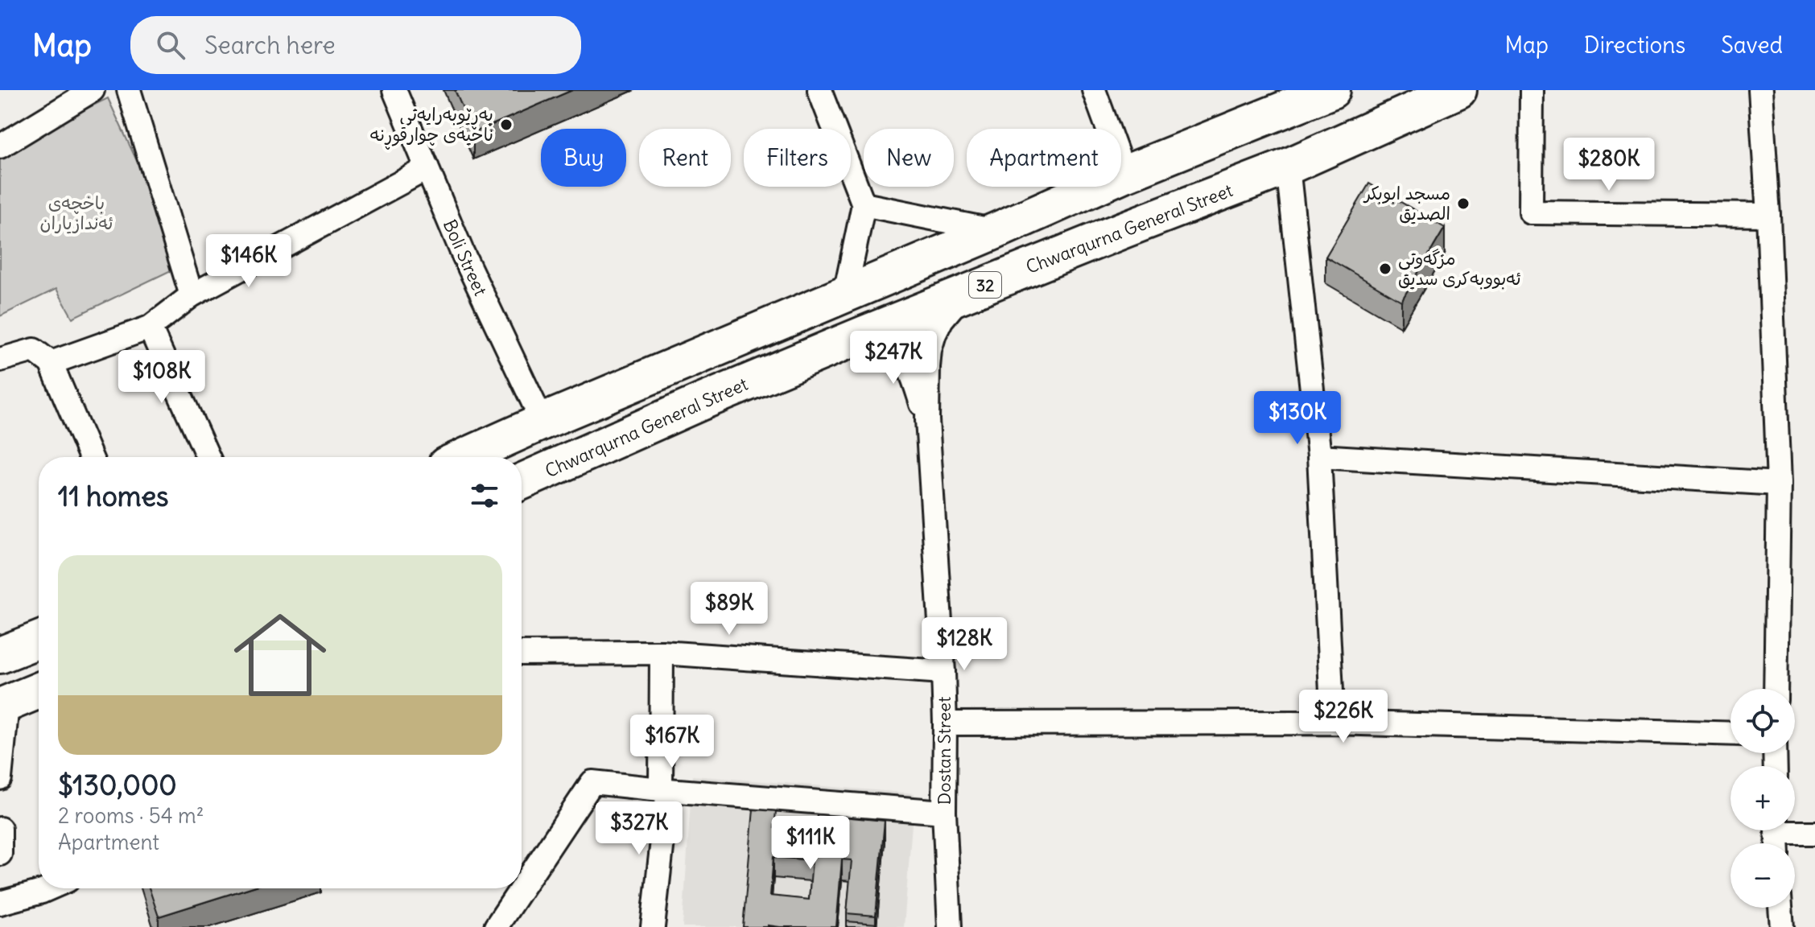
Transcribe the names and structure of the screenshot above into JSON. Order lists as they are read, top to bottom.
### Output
{
  "streets": {
    "highway": ["Chwarqurna General Street", "32"],
    "street": ["Boli Street", "Dostan Street"]
  },
  "crossings": [
    ["Chwarqurna General Street", "Dostan Street"]
  ],
  "parks": ["باخچەی ئەندازیاران"],
  "places": ["بەڕێوبەرایەتی ناحیەی چوارقوڕنە", "مسجد ابوبكر الصديق", "مزگەوتی ئەبووبەکری سدیق"],
  "page": {
    "header": "Map",
    "search": "Search here",
    "nav": ["Map", "Directions", "Saved"],
    "chip": [
      "Buy",
      "Rent",
      "Filters",
      "New",
      "Apartment"
    ],
    "price": [
      "$280K",
      "$146K",
      "$247K",
      "$108K",
      "$130K",
      "$89K",
      "$128K",
      "$226K",
      "$167K",
      "$327K",
      "$111K"
    ],
    "heading": "11 homes",
    "list": [
      {
        "name": "$130,000",
        "note": "2 rooms · 54 m² · Apartment"
      }
    ],
    "map_buttons": ["+", "−"]
  }
}
